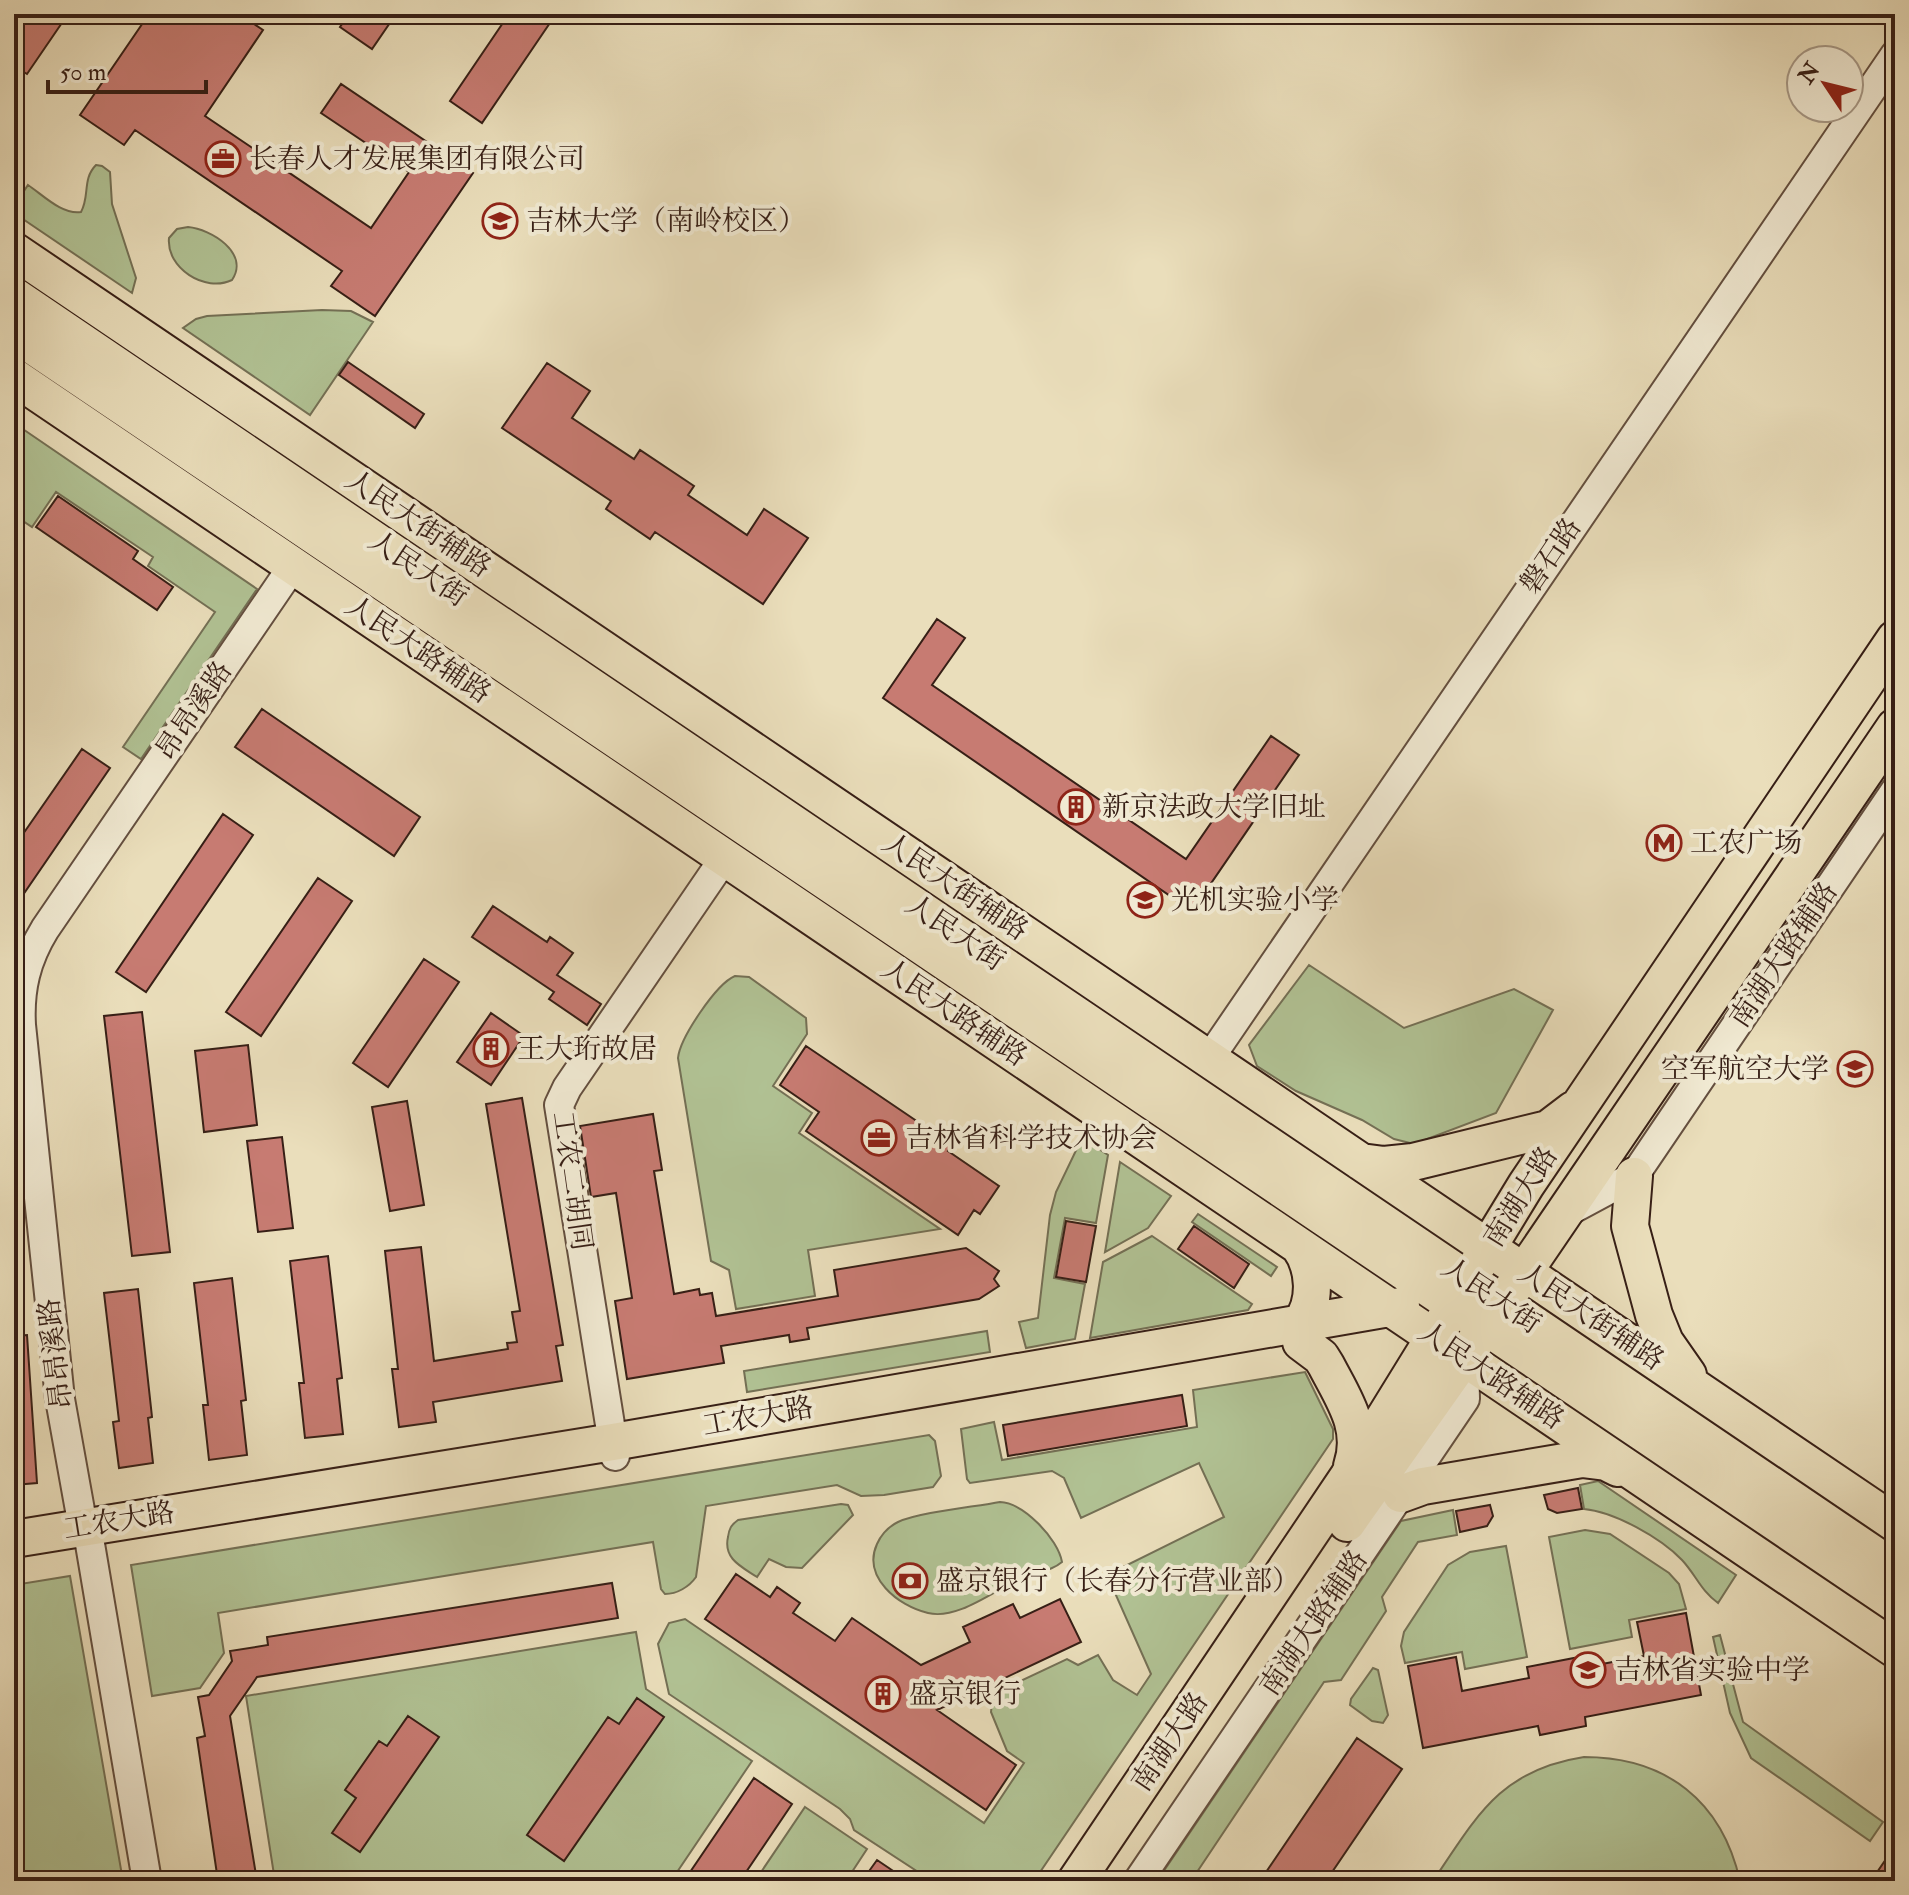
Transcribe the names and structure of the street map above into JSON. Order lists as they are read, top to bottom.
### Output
{
  "streets": {
    "main road": [
      "人民大街辅路",
      "人民大街",
      "人民大路辅路",
      "南湖大路",
      "工农大路"
    ],
    "street": [
      "磐石路",
      "昂昂溪路",
      "南湖大路辅路",
      "工农二胡同"
    ]
  },
  "crossings": [
    ["人民大街辅路", "磐石路"],
    ["人民大街辅路", "南湖大路"],
    ["人民大街", "人民大路辅路"],
    ["人民大街", "南湖大路"],
    ["人民大街", "工农大路"],
    ["人民大路辅路", "昂昂溪路"],
    ["人民大路辅路", "南湖大路辅路"],
    ["人民大路辅路", "工农二胡同"],
    ["人民大路辅路", "南湖大路"],
    ["人民大路辅路", "工农大路"],
    ["昂昂溪路", "工农大路"],
    ["南湖大路辅路", "南湖大路"],
    ["工农二胡同", "工农大路"],
    ["南湖大路", "工农大路"]
  ],
  "places": {
    "office": ["长春人才发展集团有限公司", "吉林省科学技术协会"],
    "school or university": [
      "吉林大学（南岭校区）",
      "光机实验小学",
      "空军航空大学",
      "吉林省实验中学"
    ],
    "building": ["新京法政大学旧址", "王大珩故居", "盛京银行"],
    "metro station": ["工农广场"],
    "bank": ["盛京银行（长春分行营业部）"]
  },
  "scale_bar": "50 m",
  "north": "top left"
}
